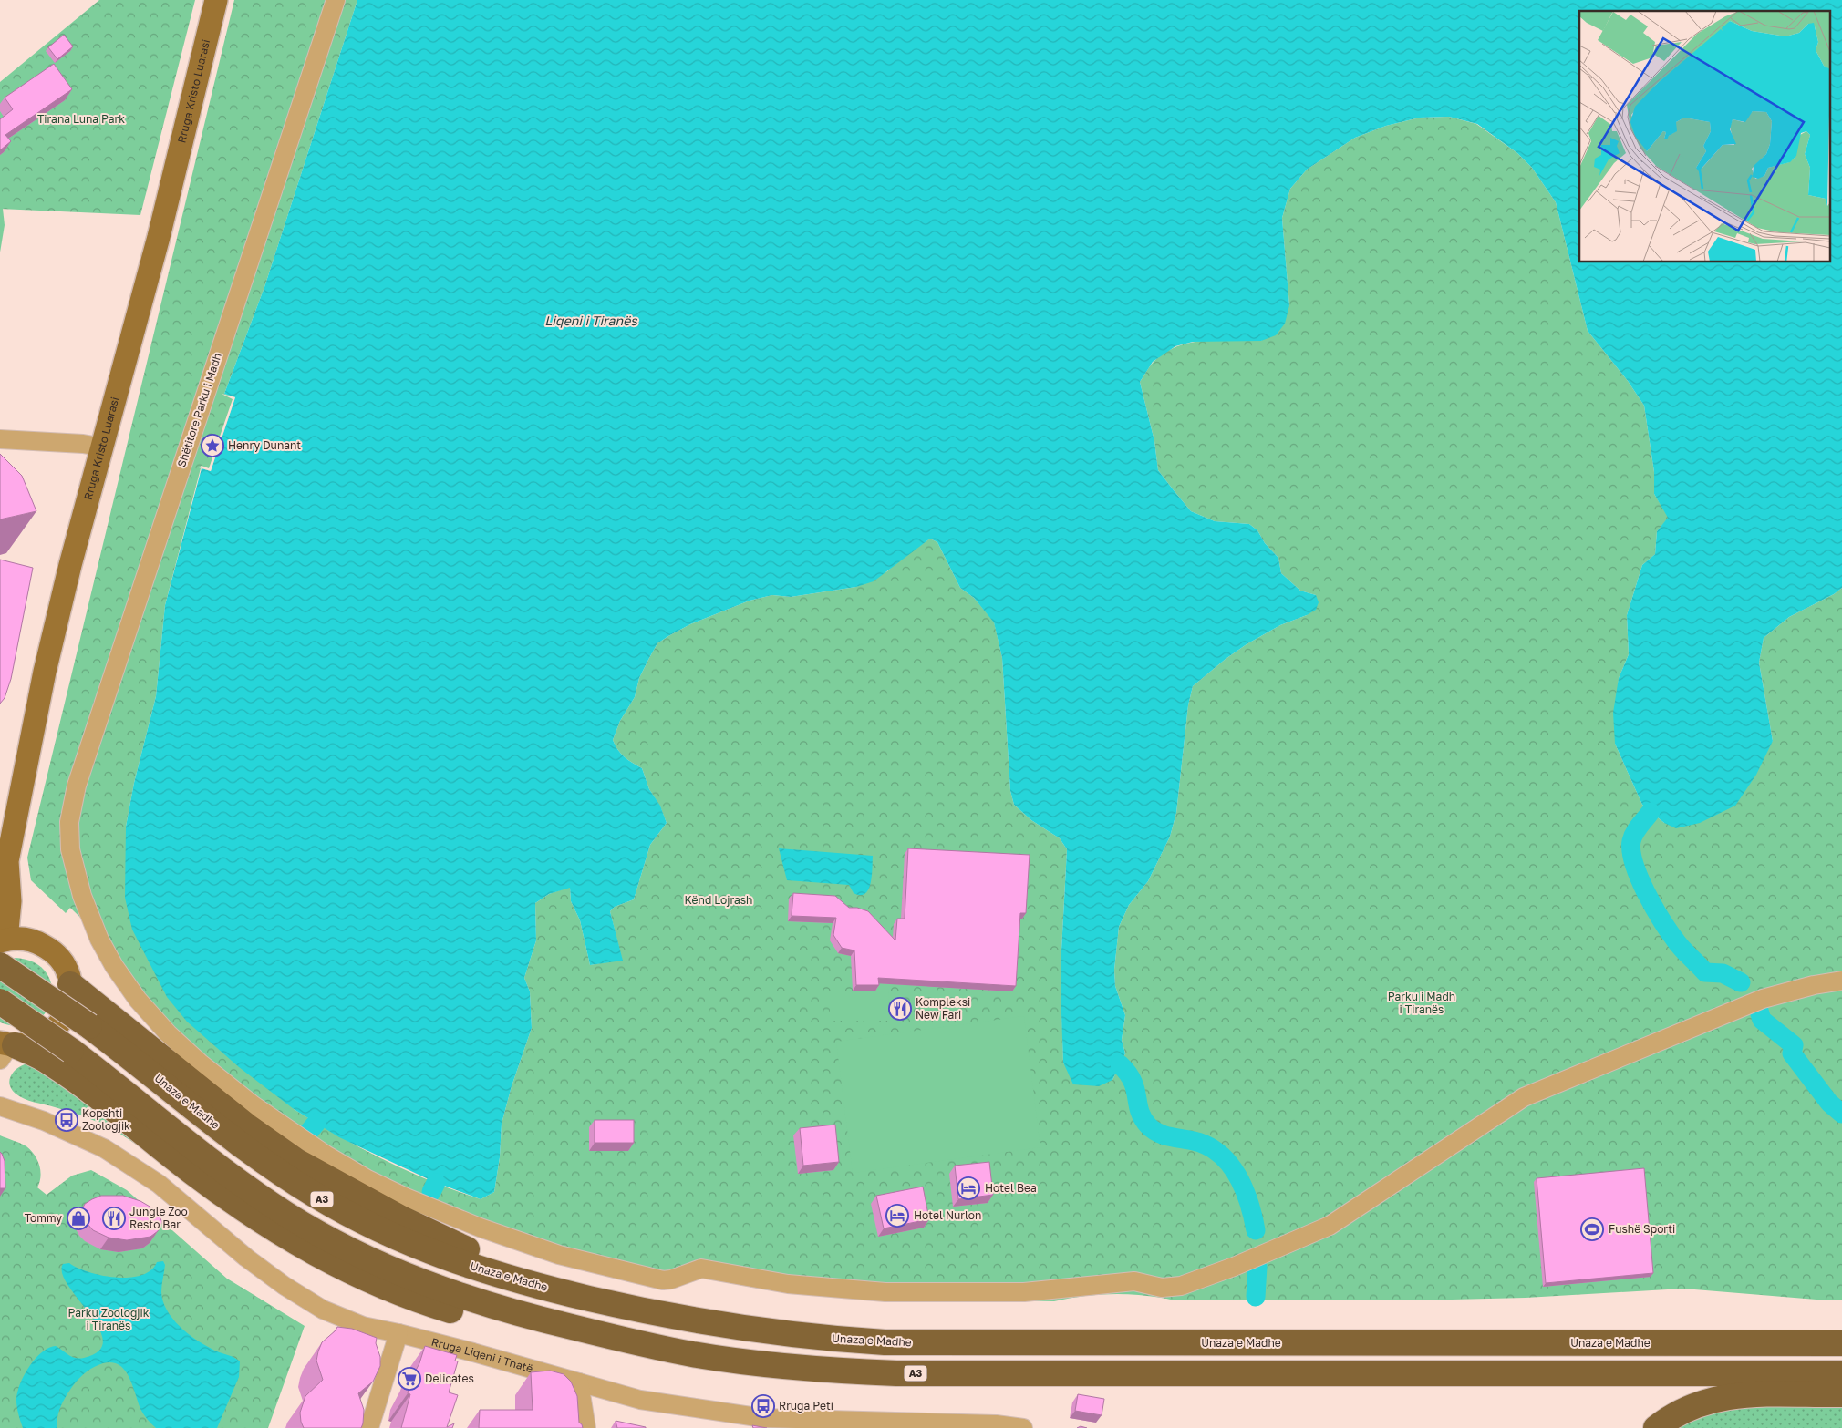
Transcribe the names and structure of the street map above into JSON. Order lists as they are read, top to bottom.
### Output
{
  "streets": {
    "highway": ["Unaza e Madhe", "A3"],
    "main road": ["Rruga Kristo Luarasi"],
    "street": ["Shëtitore Parku i Madh", "Rruga Liqeni i Thatë"]
  },
  "water": ["Liqeni i Tiranës"],
  "parks": [
    "Tirana Luna Park",
    "Kënd Lojrash",
    "Parku i Madh i Tiranës",
    "Parku Zoologjik i Tiranës"
  ],
  "places": {
    "place": ["Henry Dunant"],
    "restaurant": ["Kompleksi New Fari", "Jungle Zoo Resto Bar"],
    "bus stop": ["Kopshti Zoologjik", "Rruga Peti"],
    "hotel": ["Hotel Bea", "Hotel Nurlon"],
    "shop": ["Tommy"],
    "sports": ["Fushë Sporti"],
    "supermarket": ["Delicates"]
  }
}
